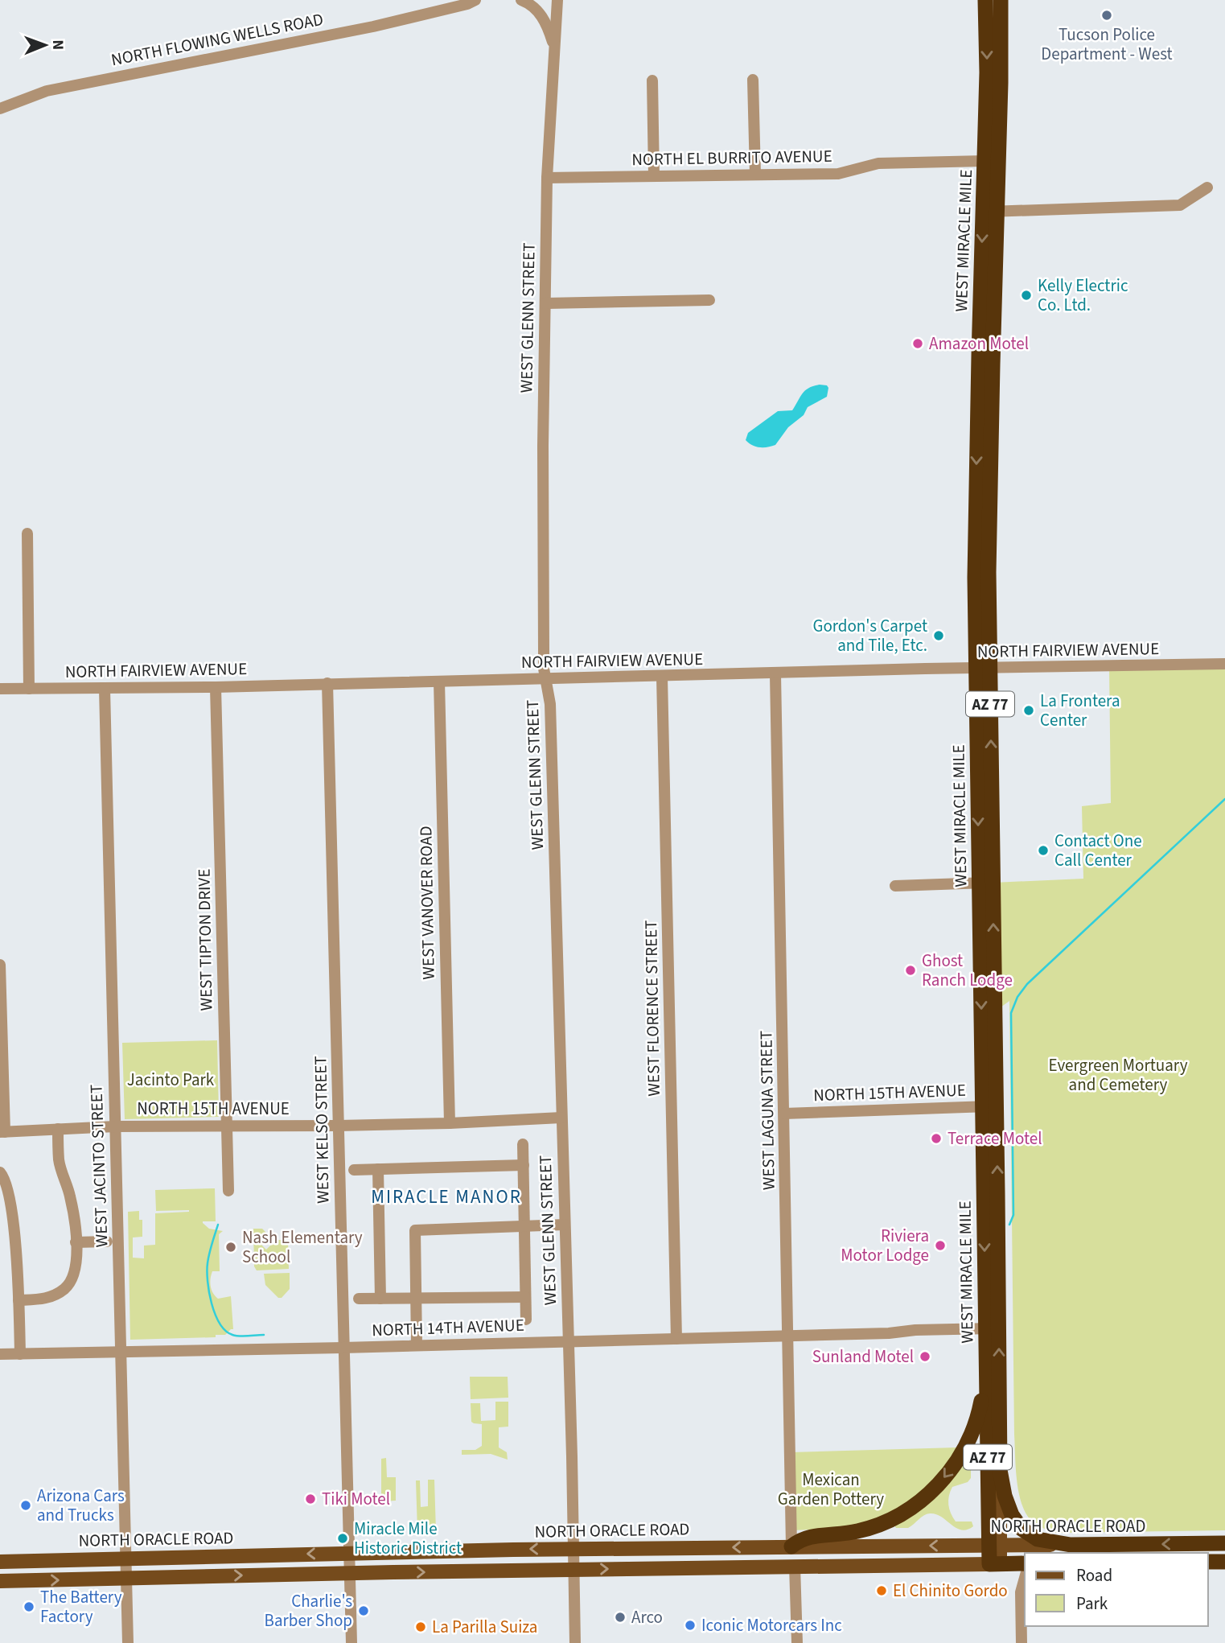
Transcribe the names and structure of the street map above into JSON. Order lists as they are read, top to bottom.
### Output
{
  "streets": {
    "highway": ["WEST MIRACLE MILE", "AZ 77", "NORTH ORACLE ROAD"],
    "street": [
      "NORTH FLOWING WELLS ROAD",
      "NORTH EL BURRITO AVENUE",
      "WEST GLENN STREET",
      "NORTH FAIRVIEW AVENUE",
      "WEST VANOVER ROAD",
      "WEST TIPTON DRIVE",
      "WEST FLORENCE STREET",
      "NORTH 15TH AVENUE",
      "WEST LAGUNA STREET",
      "WEST KELSO STREET",
      "WEST JACINTO STREET",
      "NORTH 14TH AVENUE"
    ]
  },
  "crossings": [
    ["NORTH EL BURRITO AVENUE", "WEST MIRACLE MILE"],
    ["NORTH EL BURRITO AVENUE", "WEST GLENN STREET"],
    ["WEST MIRACLE MILE", "NORTH FAIRVIEW AVENUE"],
    ["WEST MIRACLE MILE", "AZ 77"],
    ["WEST MIRACLE MILE", "NORTH 15TH AVENUE"],
    ["WEST MIRACLE MILE", "NORTH 14TH AVENUE"],
    ["WEST MIRACLE MILE", "NORTH ORACLE ROAD"],
    ["WEST GLENN STREET", "NORTH FAIRVIEW AVENUE"],
    ["WEST GLENN STREET", "NORTH 15TH AVENUE"],
    ["WEST GLENN STREET", "NORTH 14TH AVENUE"],
    ["WEST GLENN STREET", "NORTH ORACLE ROAD"],
    ["NORTH FAIRVIEW AVENUE", "WEST VANOVER ROAD"],
    ["NORTH FAIRVIEW AVENUE", "WEST TIPTON DRIVE"],
    ["NORTH FAIRVIEW AVENUE", "WEST FLORENCE STREET"],
    ["NORTH FAIRVIEW AVENUE", "WEST LAGUNA STREET"],
    ["NORTH FAIRVIEW AVENUE", "WEST KELSO STREET"],
    ["NORTH FAIRVIEW AVENUE", "WEST JACINTO STREET"],
    ["AZ 77", "NORTH ORACLE ROAD"],
    ["WEST VANOVER ROAD", "NORTH 15TH AVENUE"],
    ["WEST TIPTON DRIVE", "NORTH 15TH AVENUE"],
    ["WEST FLORENCE STREET", "NORTH 14TH AVENUE"],
    ["NORTH 15TH AVENUE", "WEST LAGUNA STREET"],
    ["NORTH 15TH AVENUE", "WEST KELSO STREET"],
    ["NORTH 15TH AVENUE", "WEST JACINTO STREET"],
    ["WEST LAGUNA STREET", "NORTH 14TH AVENUE"],
    ["WEST LAGUNA STREET", "NORTH ORACLE ROAD"],
    ["WEST KELSO STREET", "NORTH 14TH AVENUE"],
    ["WEST KELSO STREET", "NORTH ORACLE ROAD"],
    ["WEST JACINTO STREET", "NORTH 14TH AVENUE"],
    ["WEST JACINTO STREET", "NORTH ORACLE ROAD"]
  ],
  "districts": ["MIRACLE MANOR"],
  "parks": ["Evergreen Mortuary and Cemetery", "Jacinto Park", "Mexican Garden Pottery"],
  "places": [
    "Tucson Police Department - West",
    "Kelly Electric Co. Ltd.",
    "Amazon Motel",
    "Gordon's Carpet and Tile, Etc.",
    "La Frontera Center",
    "Contact One Call Center",
    "Ghost Ranch Lodge",
    "Terrace Motel",
    "Riviera Motor Lodge",
    "Nash Elementary School",
    "Sunland Motel",
    "Tiki Motel",
    "Arizona Cars and Trucks",
    "Miracle Mile Historic District",
    "El Chinito Gordo",
    "The Battery Factory",
    "Charlie's Barber Shop",
    "Arco",
    "Iconic Motorcars Inc",
    "La Parilla Suiza"
  ],
  "legend": ["Road", "Park"],
  "north": "right"
}
